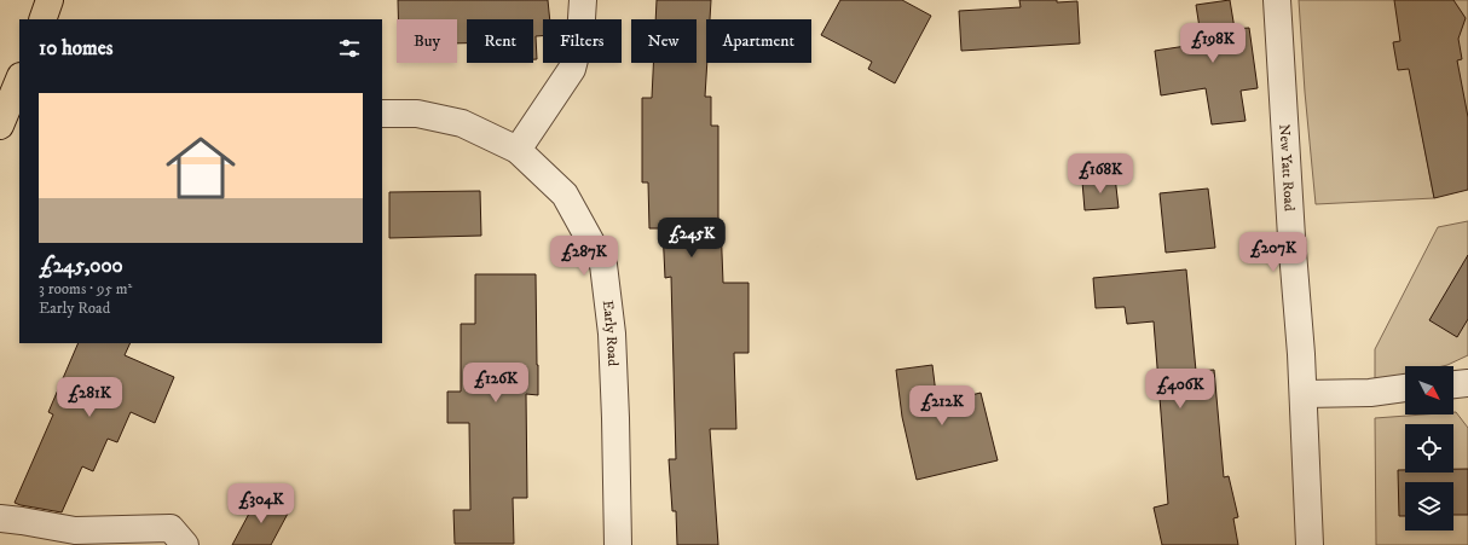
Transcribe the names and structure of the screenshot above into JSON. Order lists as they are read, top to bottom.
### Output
{
  "streets": {
    "street": ["New Yatt Road", "Early Road"]
  },
  "north": "bottom right",
  "page": {
    "chip": [
      "Buy",
      "Rent",
      "Filters",
      "New",
      "Apartment"
    ],
    "heading": "10 homes",
    "price": [
      "£198K",
      "£168K",
      "£245K",
      "£207K",
      "£287K",
      "£126K",
      "£406K",
      "£281K",
      "£212K",
      "£304K"
    ],
    "list": [
      {
        "name": "£245,000",
        "note": "3 rooms · 95 m² · Early Road"
      }
    ]
  }
}
